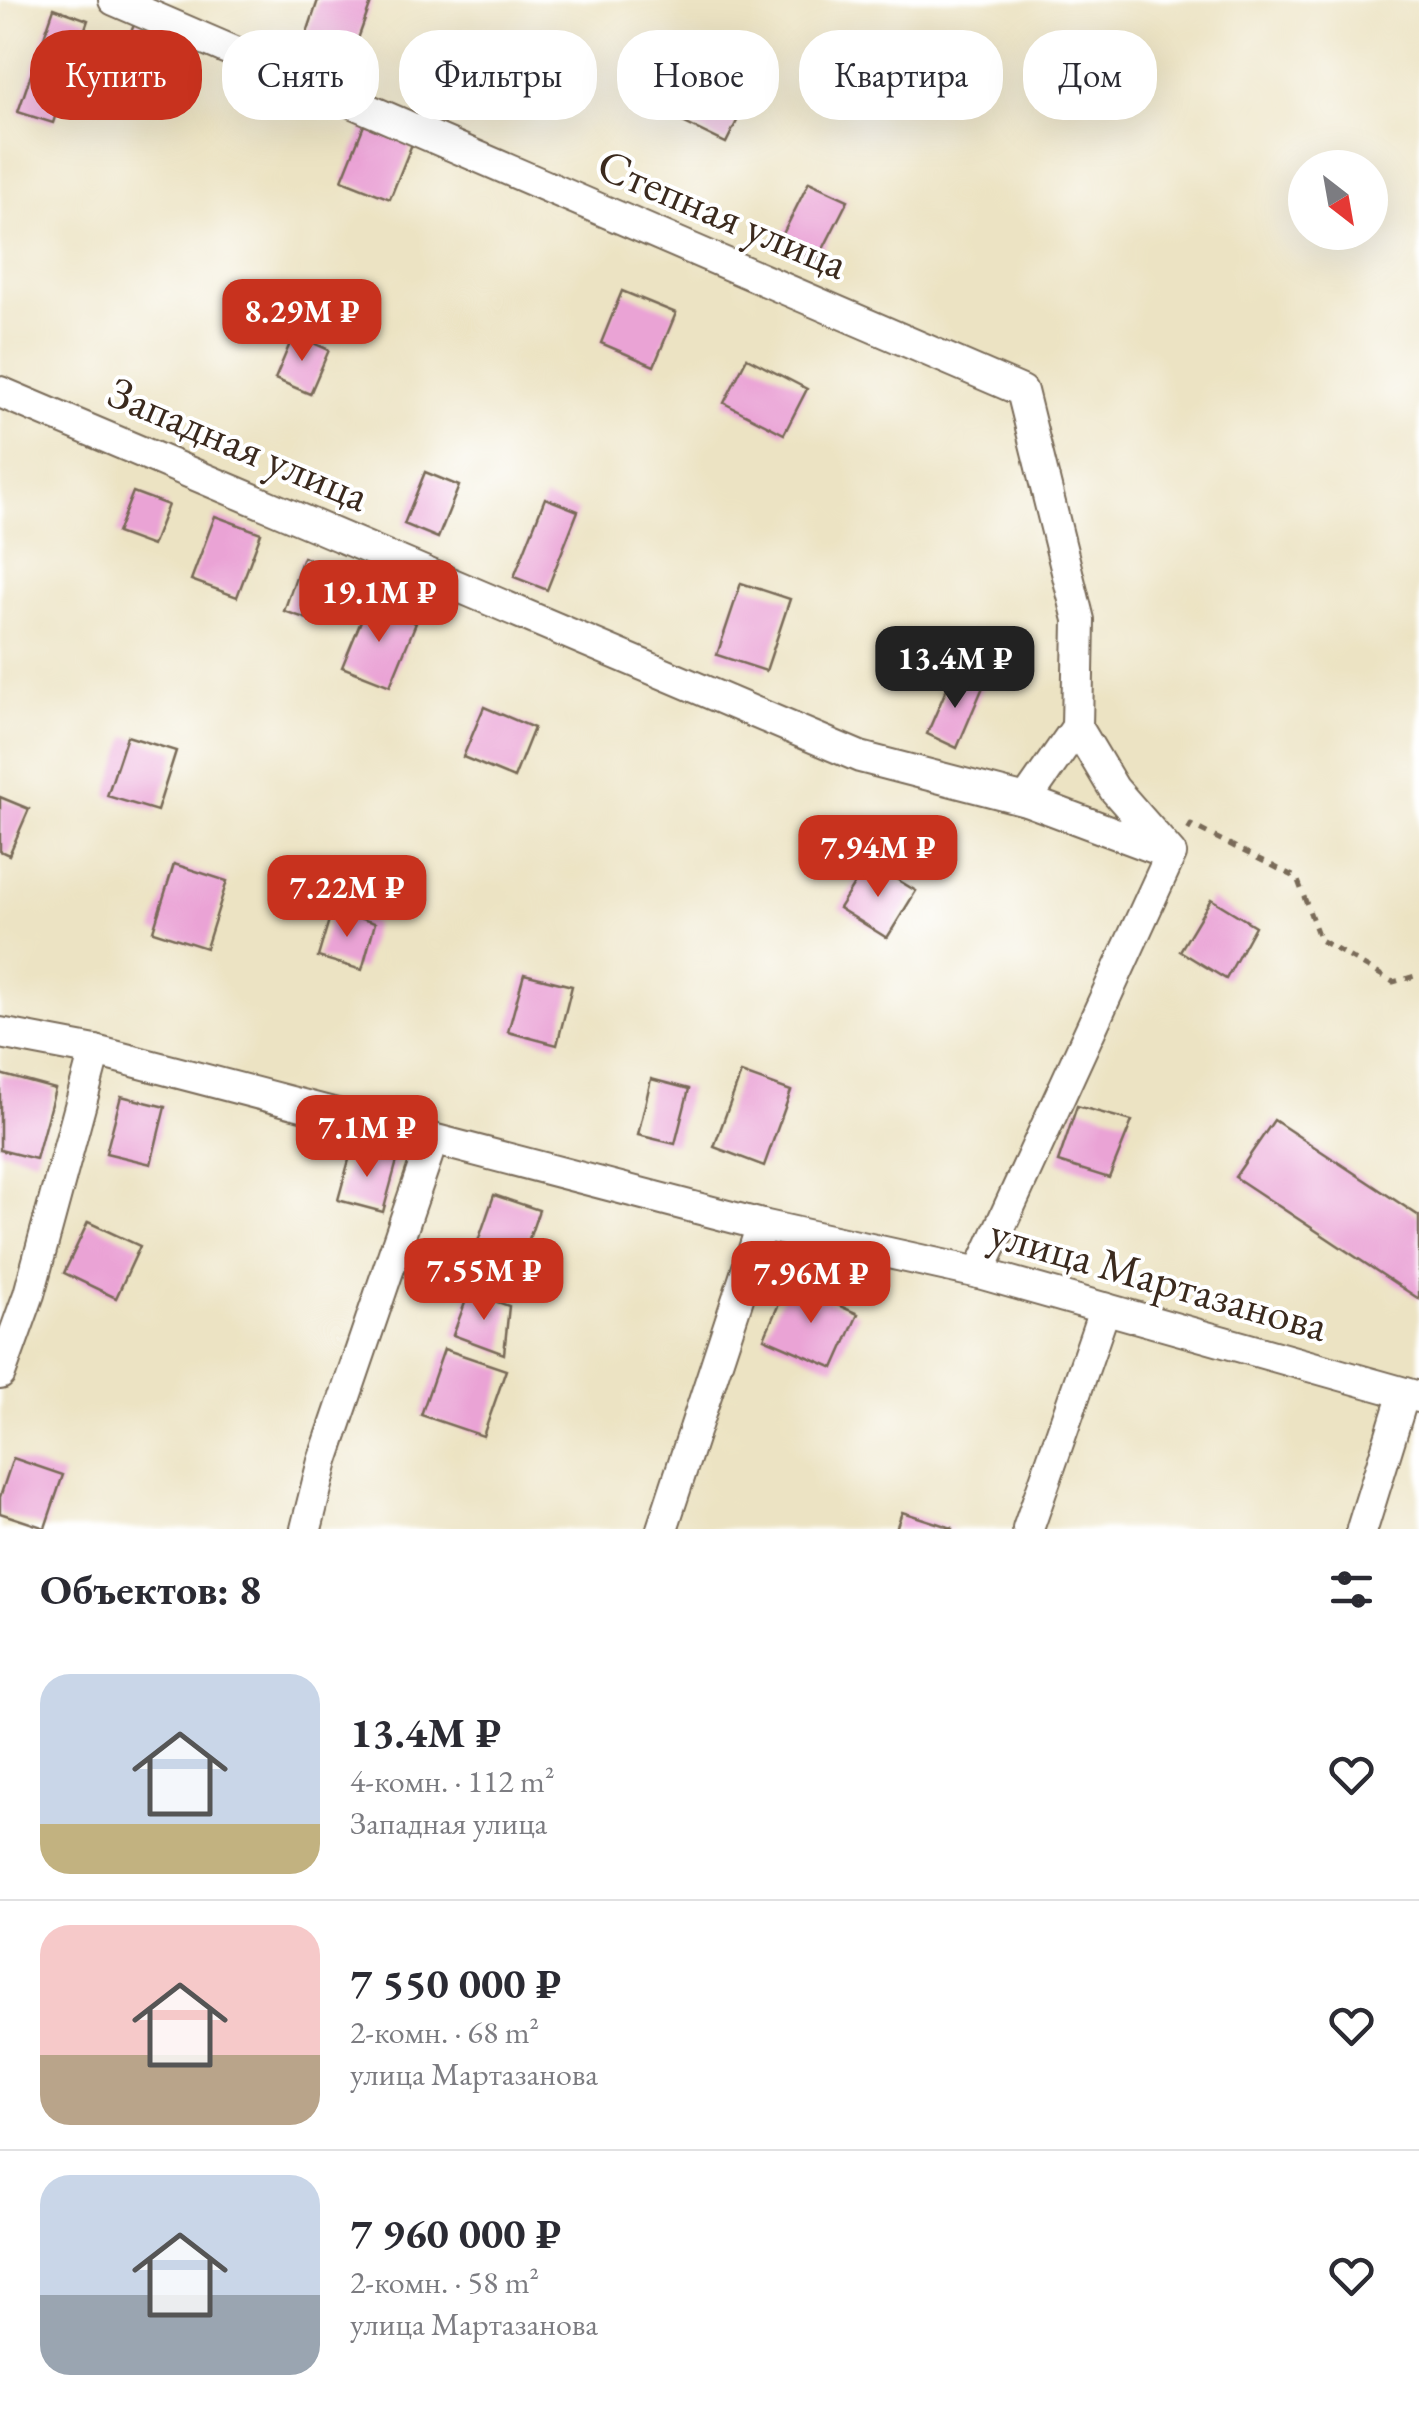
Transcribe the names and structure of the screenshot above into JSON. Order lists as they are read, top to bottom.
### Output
{
  "streets": {
    "street": ["Степная улица", "Западная улица", "улица Мартазанова"]
  },
  "north": "bottom right",
  "page": {
    "chip": [
      "Купить",
      "Снять",
      "Фильтры",
      "Новое",
      "Квартира",
      "Дом"
    ],
    "price": [
      "8.29M ₽",
      "19.1M ₽",
      "13.4M ₽",
      "7.94M ₽",
      "7.22M ₽",
      "7.1M ₽",
      "7.55M ₽",
      "7.96M ₽"
    ],
    "heading": "Объектов: 8",
    "list": [
      {
        "name": "13.4M ₽",
        "note": "4-комн. · 112 m² · Западная улица"
      },
      {
        "name": "7 550 000 ₽",
        "note": "2-комн. · 68 m² · улица Мартазанова"
      },
      {
        "name": "7 960 000 ₽",
        "note": "2-комн. · 58 m² · улица Мартазанова"
      }
    ]
  }
}
